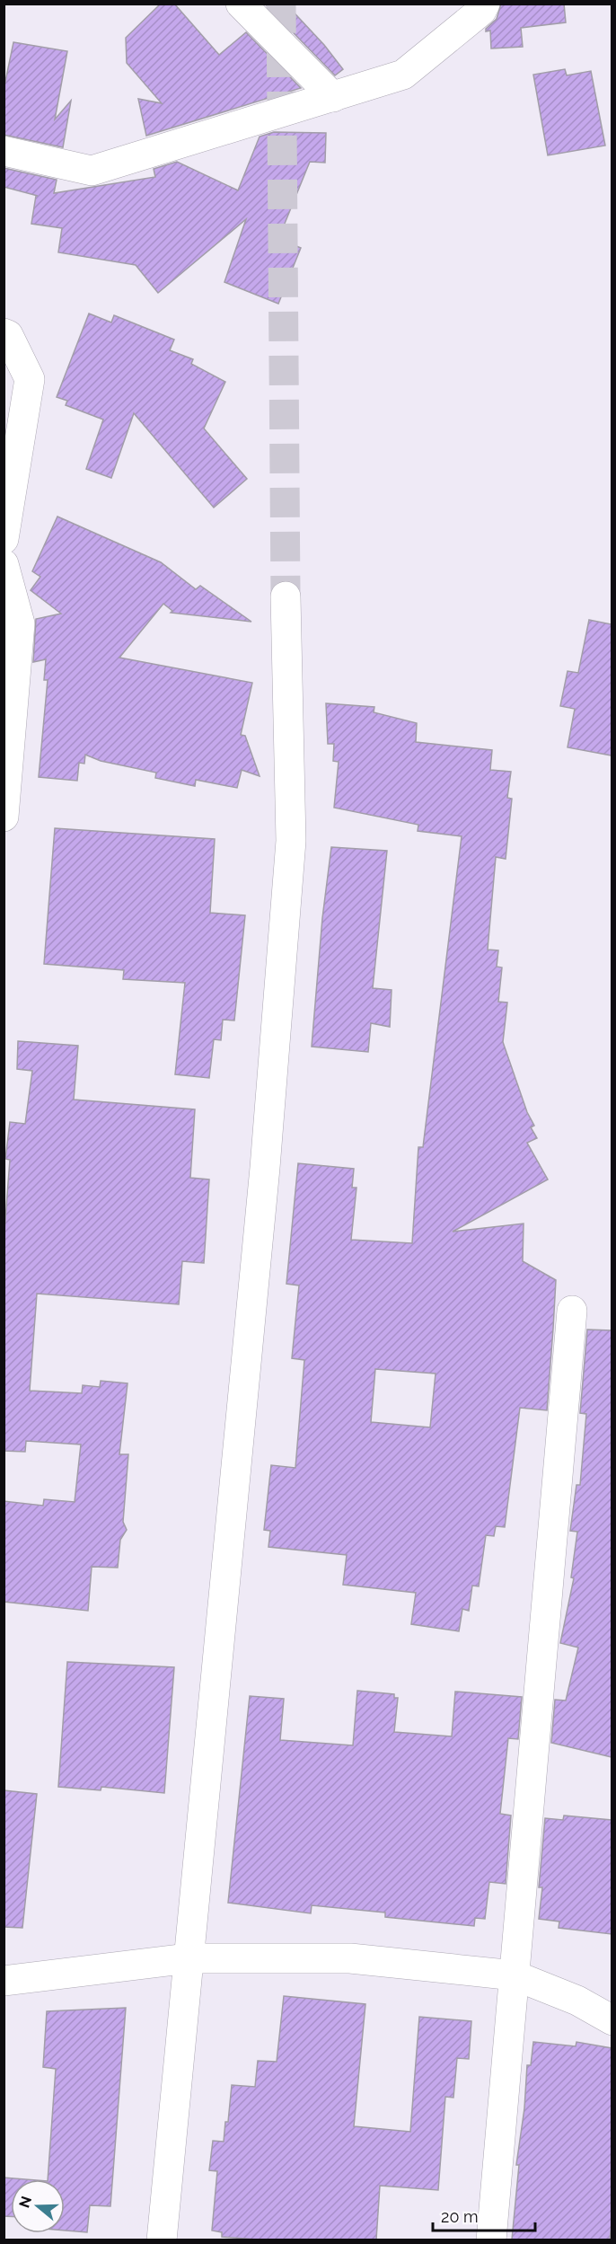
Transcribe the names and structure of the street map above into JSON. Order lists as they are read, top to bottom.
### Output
{
  "scale_bar": "20 m",
  "north": "left"
}
